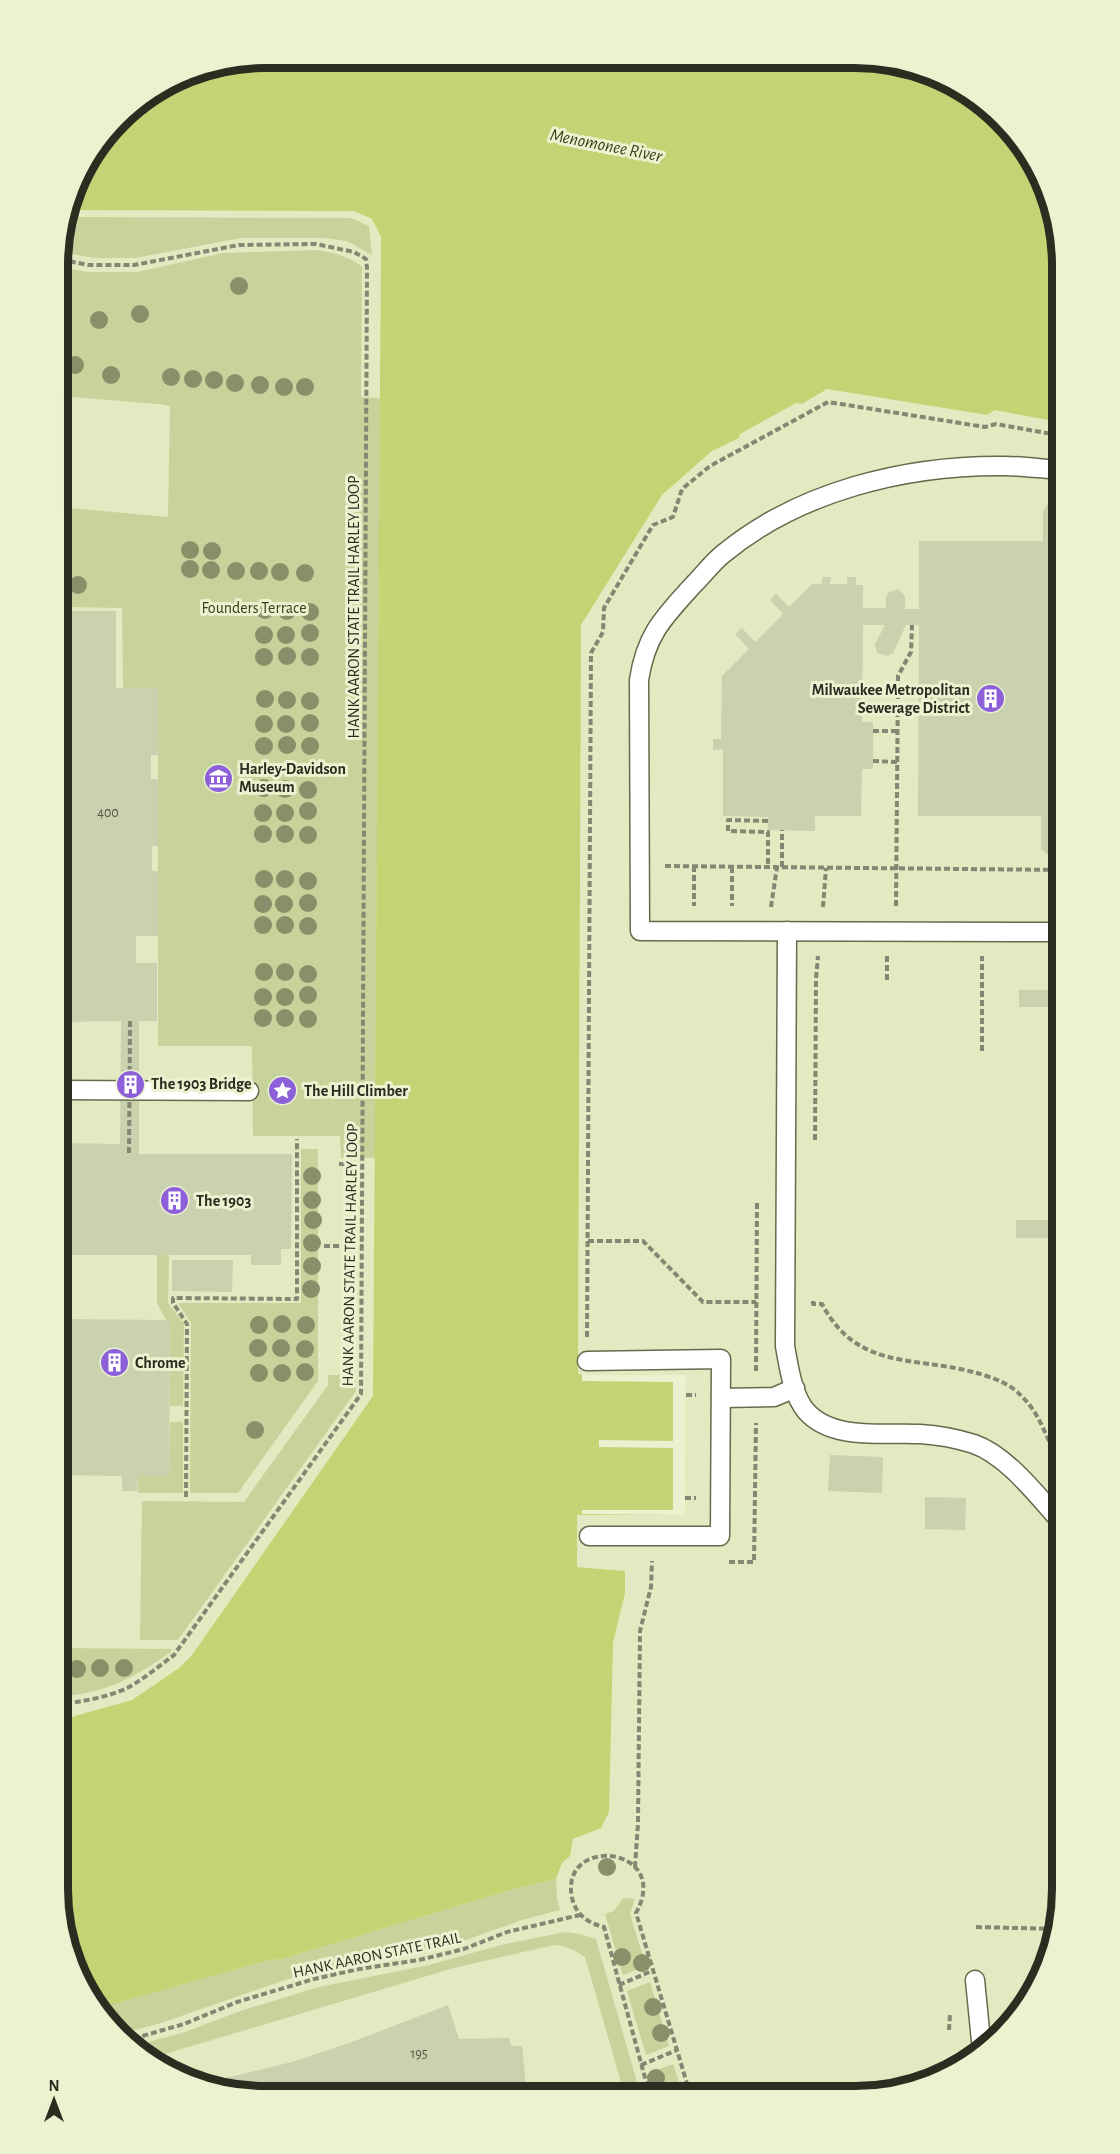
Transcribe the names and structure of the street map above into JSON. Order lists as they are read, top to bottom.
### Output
{
  "streets": {
    "path": ["HANK AARON STATE TRAIL HARLEY LOOP", "HANK AARON STATE TRAIL"]
  },
  "water": ["Menomonee River"],
  "parks": ["Founders Terrace"],
  "places": {
    "building": [
      "Milwaukee Metropolitan Sewerage District",
      "The 1903 Bridge",
      "The 1903",
      "Chrome"
    ],
    "museum": ["Harley-Davidson Museum"],
    "place": ["The Hill Climber"]
  },
  "house_numbers": ["400", "195"],
  "north": "top"
}
